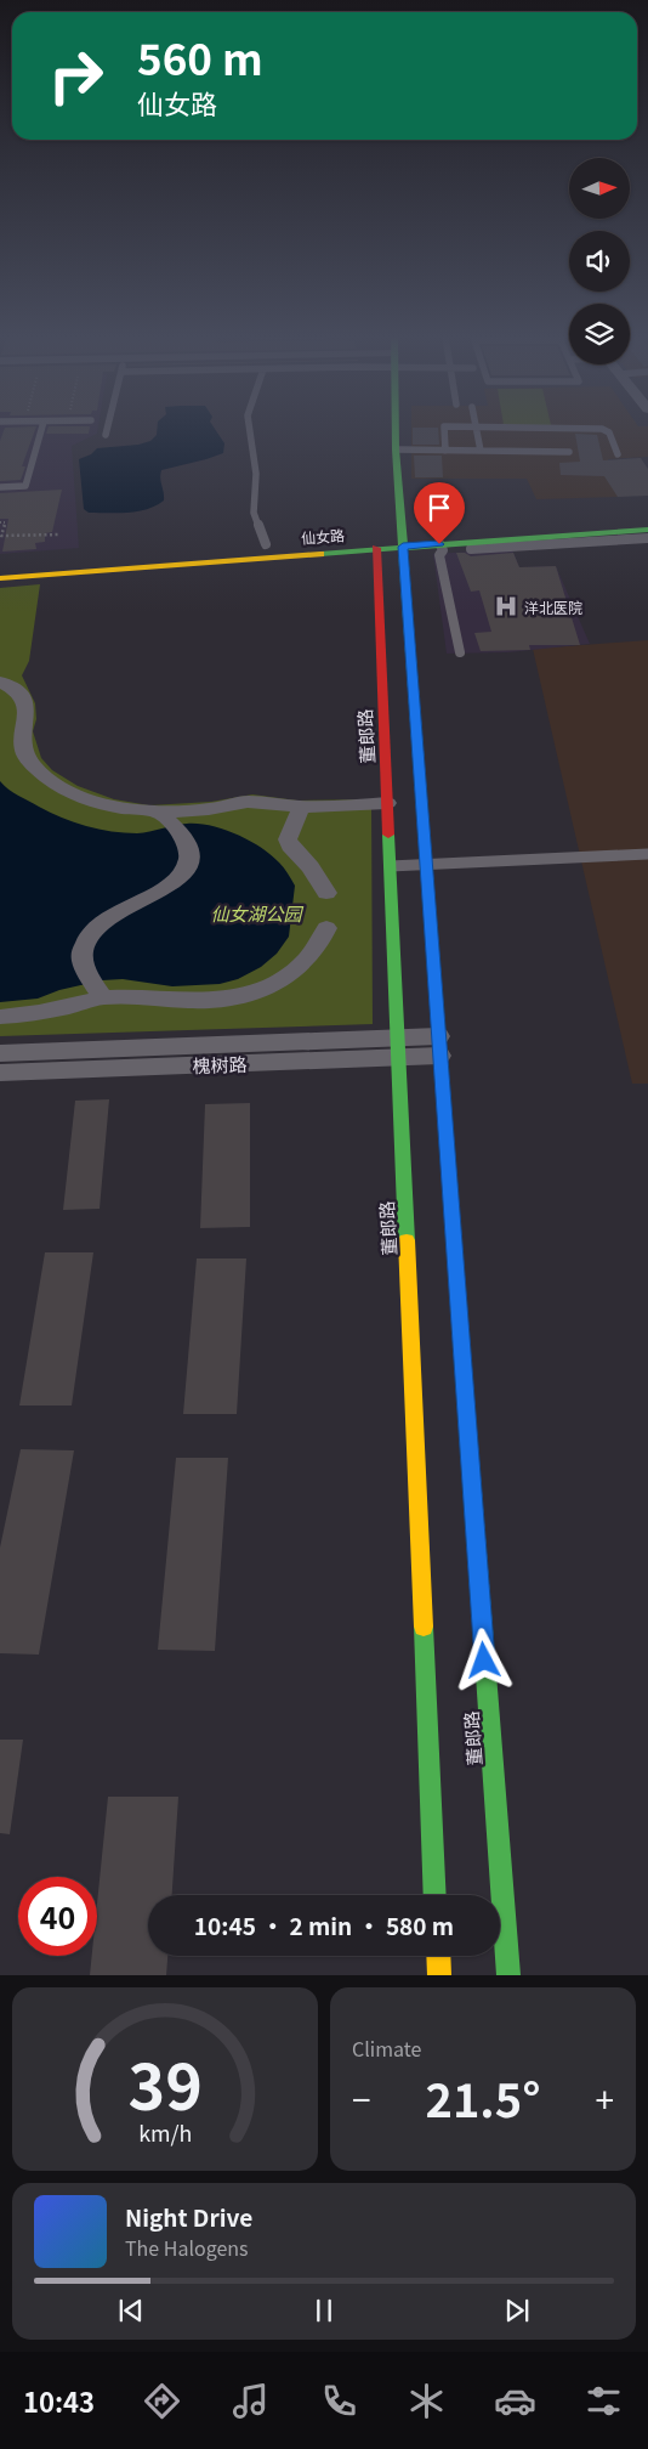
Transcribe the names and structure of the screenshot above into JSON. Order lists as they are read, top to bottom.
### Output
{
  "streets": {
    "street": ["仙女路", "董郎路", "槐树路"]
  },
  "crossings": [
    ["仙女路", "董郎路"],
    ["董郎路", "槐树路"]
  ],
  "parks": ["仙女湖公园"],
  "places": {
    "hospital": ["洋北医院"]
  },
  "north": "right",
  "page": {
    "turn": ["560 m", "仙女路"],
    "limit": "40",
    "trip": "10:45 · 2 min · 580 m",
    "tile": "Climate",
    "heat": ["−", "21.5°", "+"],
    "song": ["Night Drive", "The Halogens"],
    "tabs": "10:43",
    "gauge": ["39", "km/h"]
  }
}
